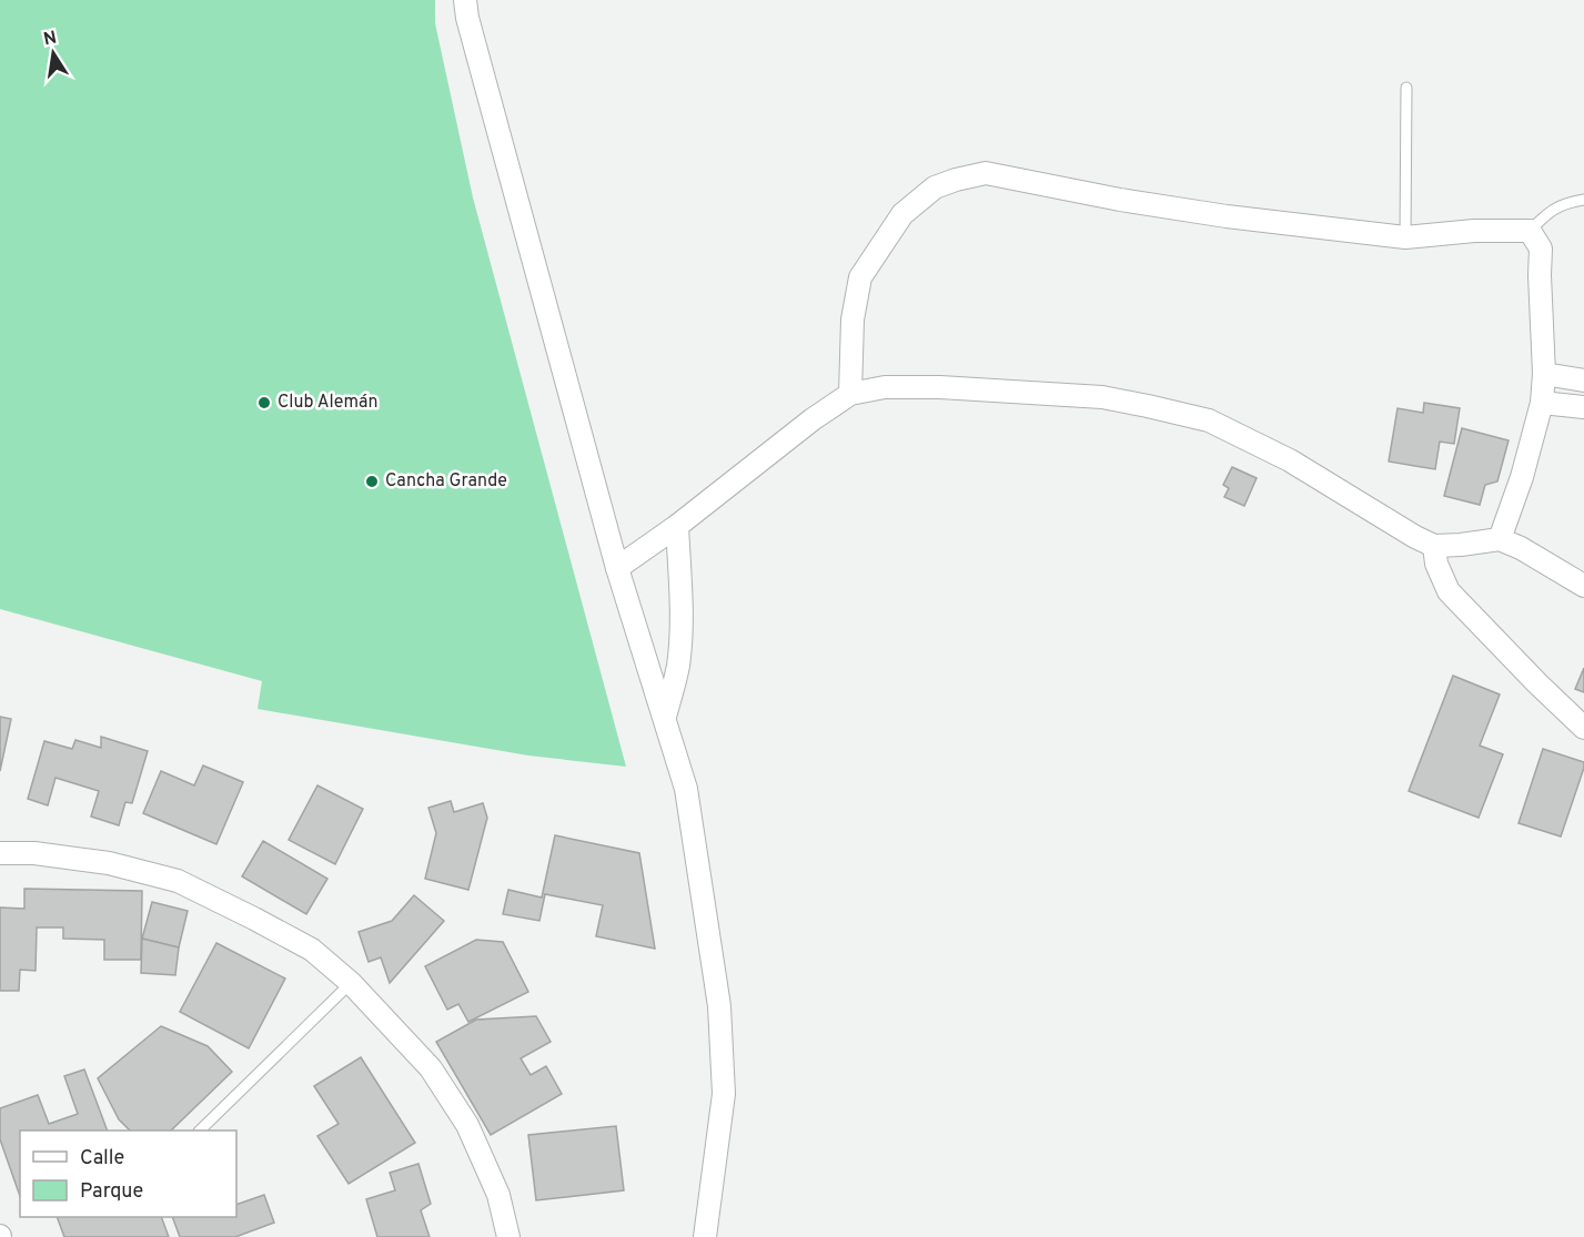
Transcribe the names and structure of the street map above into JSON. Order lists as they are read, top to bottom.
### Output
{
  "places": ["Club Alemán", "Cancha Grande"],
  "legend": ["Calle", "Parque"],
  "north": "top"
}
